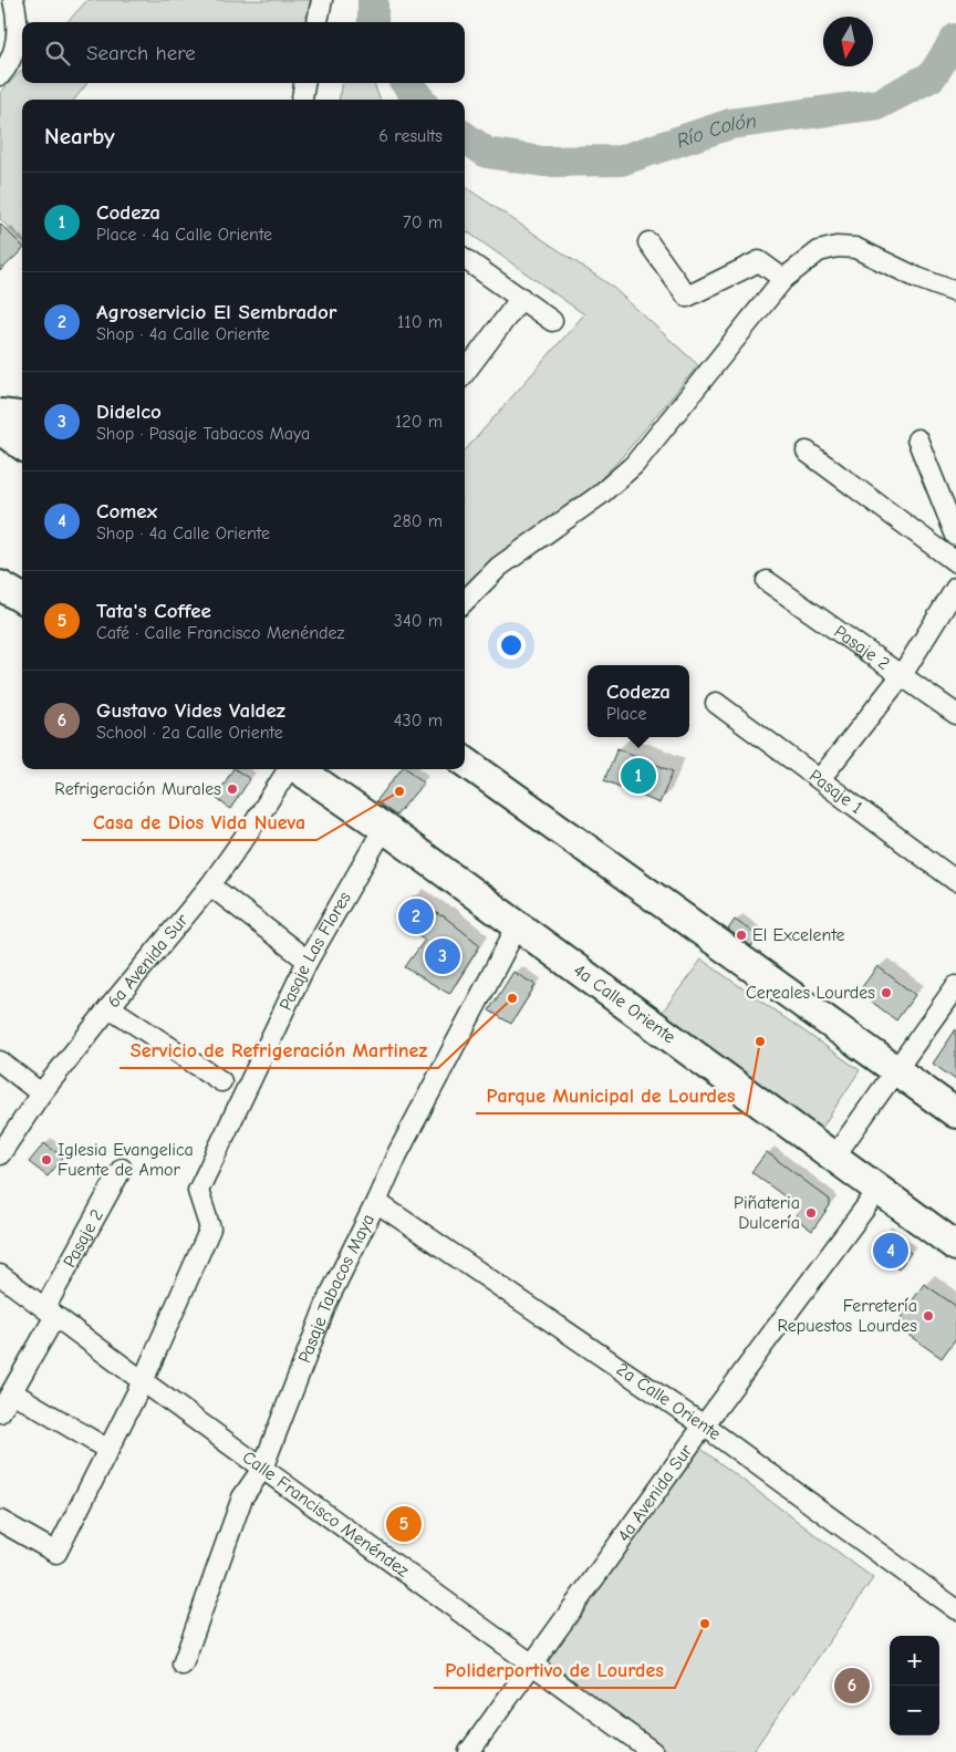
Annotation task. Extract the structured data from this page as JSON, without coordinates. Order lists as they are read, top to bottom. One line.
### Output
{"streets":{"highway":["4a Calle Oriente"],"street":["Pasaje 2","Pasaje 1","Pasaje Las Flores","6a Avenida Sur","Pasaje Tabacos Maya","2a Calle Oriente","4a Avenida Sur","Calle Francisco Menéndez"]},"crossings":[["Pasaje 2","Calle Francisco Menéndez"],["Pasaje Las Flores","4a Calle Oriente"],["Pasaje Las Flores","Calle Francisco Menéndez"],["4a Calle Oriente","Pasaje Tabacos Maya"],["4a Calle Oriente","4a Avenida Sur"],["Pasaje Tabacos Maya","2a Calle Oriente"],["Pasaje Tabacos Maya","Calle Francisco Menéndez"],["2a Calle Oriente","4a Avenida Sur"],["4a Avenida Sur","Calle Francisco Menéndez"]],"water":["Río Colón"],"places":["Refrigeración Murales","Casa de Dios Vida Nueva","El Excelente","Cereales Lourdes","Servicio de Refrigeración Martinez","Parque Municipal de Lourdes","Iglesia Evangelica Fuente de Amor","Piñateria Dulcería","Ferretería Repuestos Lourdes","Poliderportivo de Lourdes"],"north":"bottom","page":{"search":"Search here","heading":["Nearby","6 results"],"list":[{"mark":"1","name":"Codeza","note":"Place · 4a Calle Oriente","value":"70 m"},{"mark":"2","name":"Agroservicio El Sembrador","note":"Shop · 4a Calle Oriente","value":"110 m"},{"mark":"3","name":"Didelco","note":"Shop · Pasaje Tabacos Maya","value":"120 m"},{"mark":"4","name":"Comex","note":"Shop · 4a Calle Oriente","value":"280 m"},{"mark":"5","name":"Tata's Coffee","note":"Café · Calle Francisco Menéndez","value":"340 m"},{"mark":"6","name":"Gustavo Vides Valdez","note":"School · 2a Calle Oriente","value":"430 m"}],"popup":["Codeza","Place"],"pins":["1","2","3","4","5","6"],"map_buttons":["+","−"]}}
